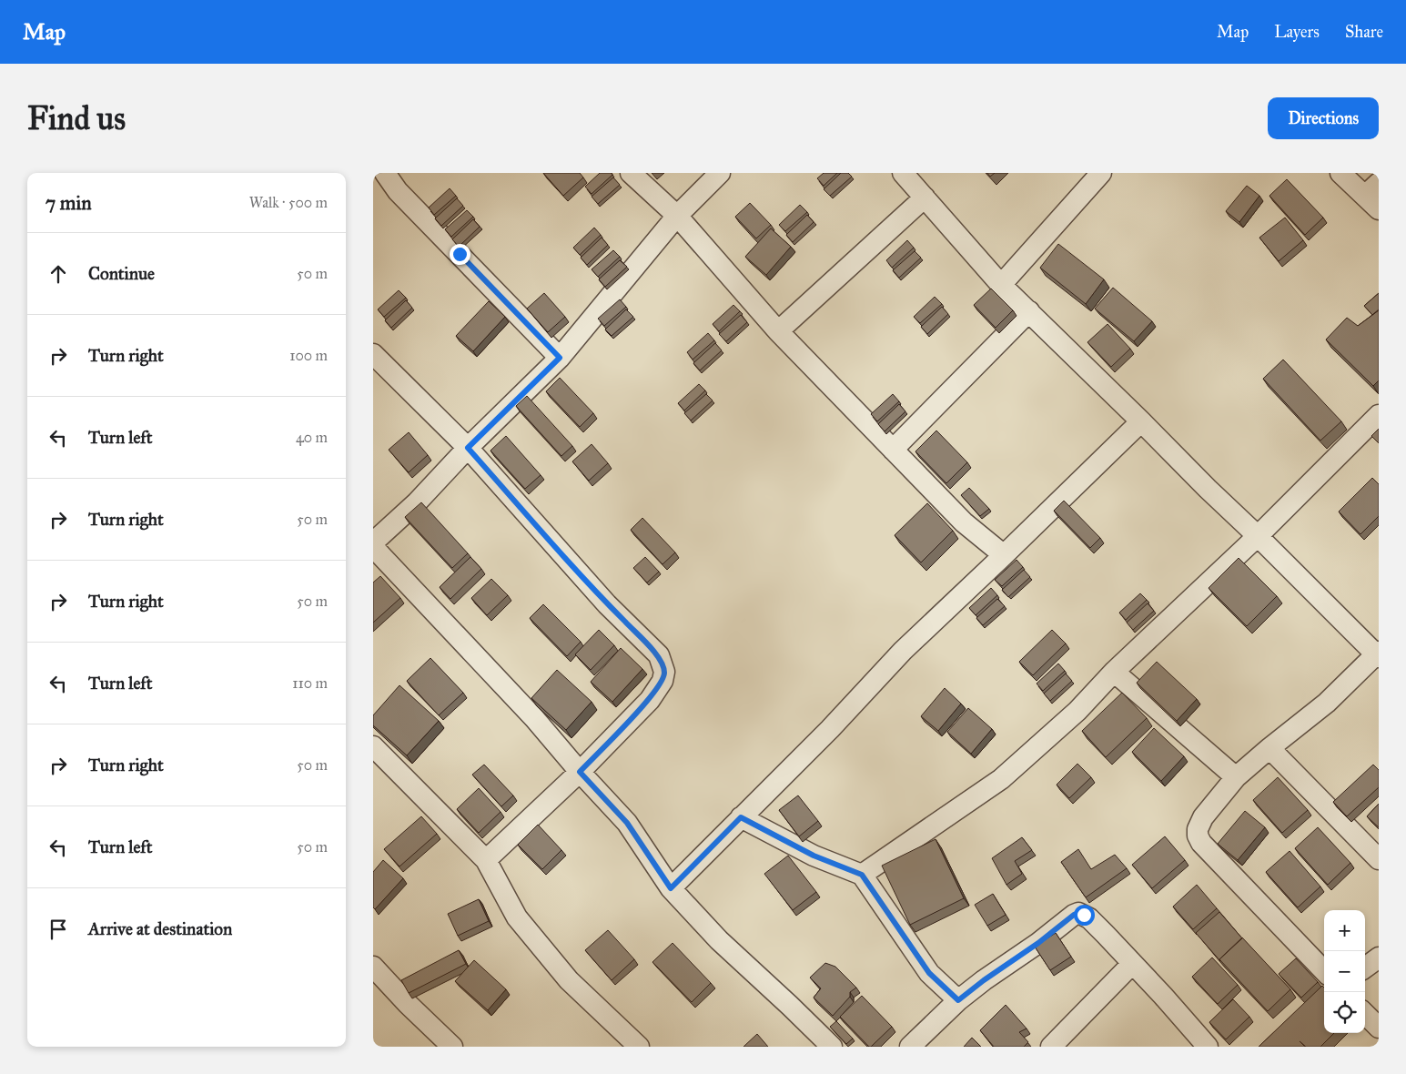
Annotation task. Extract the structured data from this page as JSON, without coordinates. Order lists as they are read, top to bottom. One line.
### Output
{"page":{"header":"Map","nav":["Map","Layers","Share"],"buttons":"Directions","title":"Find us","heading":["7 min","Walk · 500 m"],"list":[["Continue","50 m"],["Turn right","100 m"],["Turn left","40 m"],["Turn right","50 m"],["Turn right","50 m"],["Turn left","110 m"],["Turn right","50 m"],["Turn left","50 m"],"Arrive at destination"],"map_buttons":["+","−"]}}
